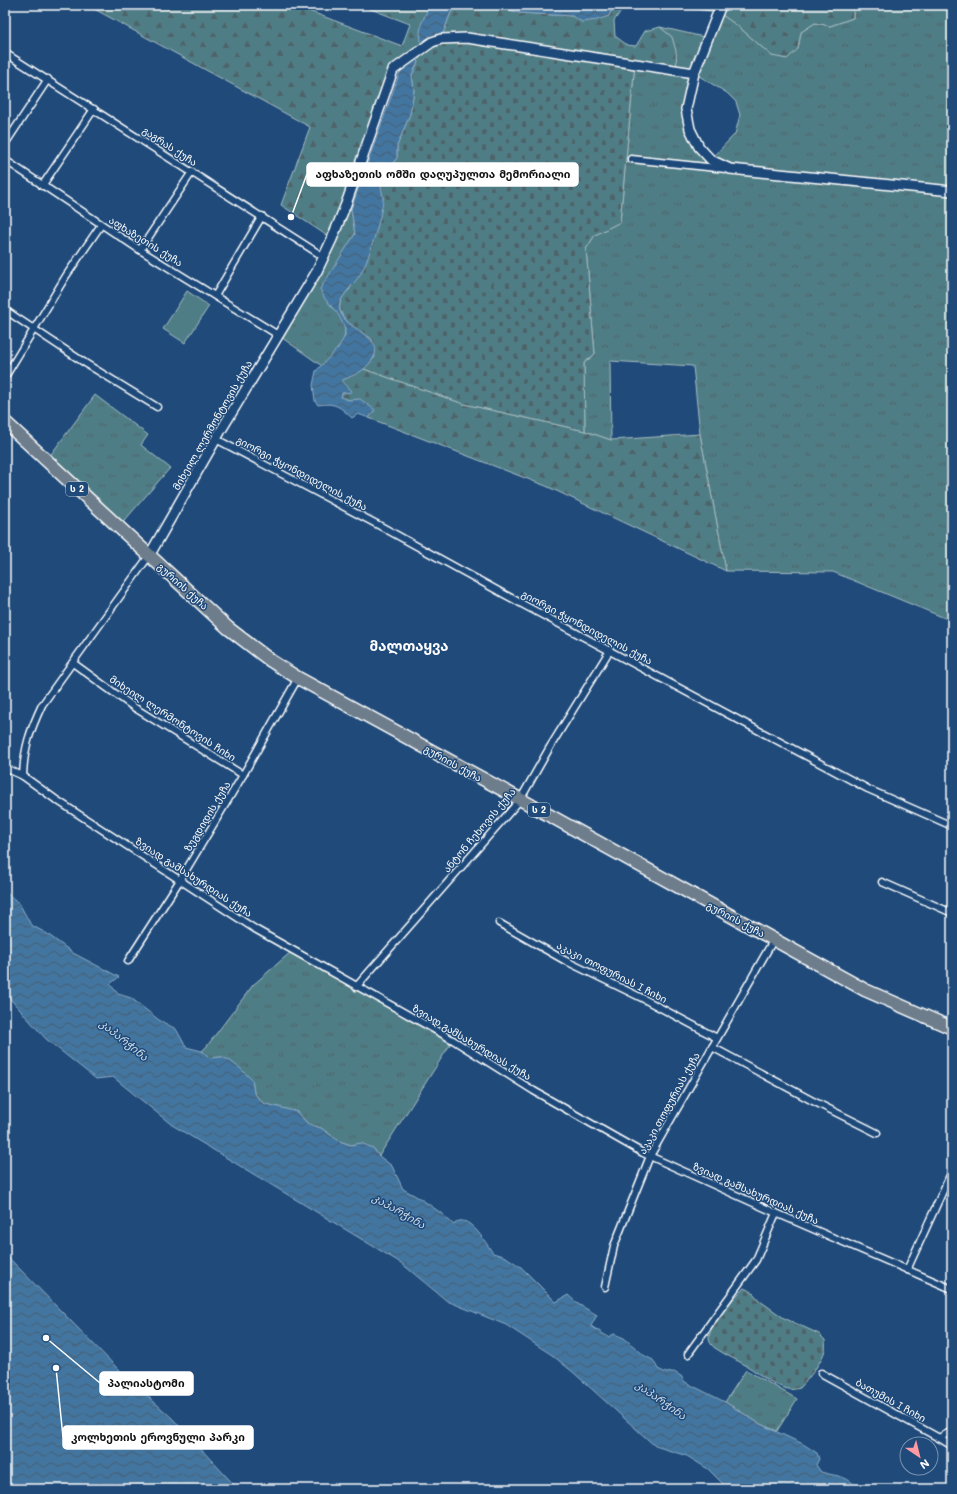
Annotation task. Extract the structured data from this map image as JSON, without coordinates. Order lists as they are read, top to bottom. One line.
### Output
{"streets":{"highway":["ს 2","გურიის ქუჩა"],"street":["გაგრას ქუჩა","აფხაზეთის ქუჩა","მიხეილ ლერმონტოვის ქუჩა","გიორგი ჭყონდიდელის ქუჩა","მიხეილ ლერმონტოვის ჩიხი","ზუგდიდის ქუჩა","ანტონ ჩეხოვის ქუჩა","ზვიად გამსახურდიას ქუჩა","აკაკი თოფურიას I ჩიხი","აკაკი თოფურიას ქუჩა","ბათუმის I ჩიხი"]},"crossings":[["გაგრას ქუჩა","მიხეილ ლერმონტოვის ქუჩა"],["აფხაზეთის ქუჩა","მიხეილ ლერმონტოვის ქუჩა"],["მიხეილ ლერმონტოვის ქუჩა","გიორგი ჭყონდიდელის ქუჩა"],["მიხეილ ლერმონტოვის ქუჩა","გურიის ქუჩა"],["მიხეილ ლერმონტოვის ქუჩა","მიხეილ ლერმონტოვის ჩიხი"],["მიხეილ ლერმონტოვის ქუჩა","ზვიად გამსახურდიას ქუჩა"],["გიორგი ჭყონდიდელის ქუჩა","ანტონ ჩეხოვის ქუჩა"],["გურიის ქუჩა","ზუგდიდის ქუჩა"],["გურიის ქუჩა","ანტონ ჩეხოვის ქუჩა"],["გურიის ქუჩა","აკაკი თოფურიას ქუჩა"],["მიხეილ ლერმონტოვის ჩიხი","ზუგდიდის ქუჩა"],["ზუგდიდის ქუჩა","ზვიად გამსახურდიას ქუჩა"],["ანტონ ჩეხოვის ქუჩა","ზვიად გამსახურდიას ქუჩა"],["ზვიად გამსახურდიას ქუჩა","აკაკი თოფურიას ქუჩა"],["აკაკი თოფურიას I ჩიხი","აკაკი თოფურიას ქუჩა"]],"districts":["მალთაყვა"],"water":["კაპარჭინა"],"places":["აფხაზეთის ომში დაღუპულთა მემორიალი","პალიასტომი","კოლხეთის ეროვნული პარკი"],"north":"bottom right"}
